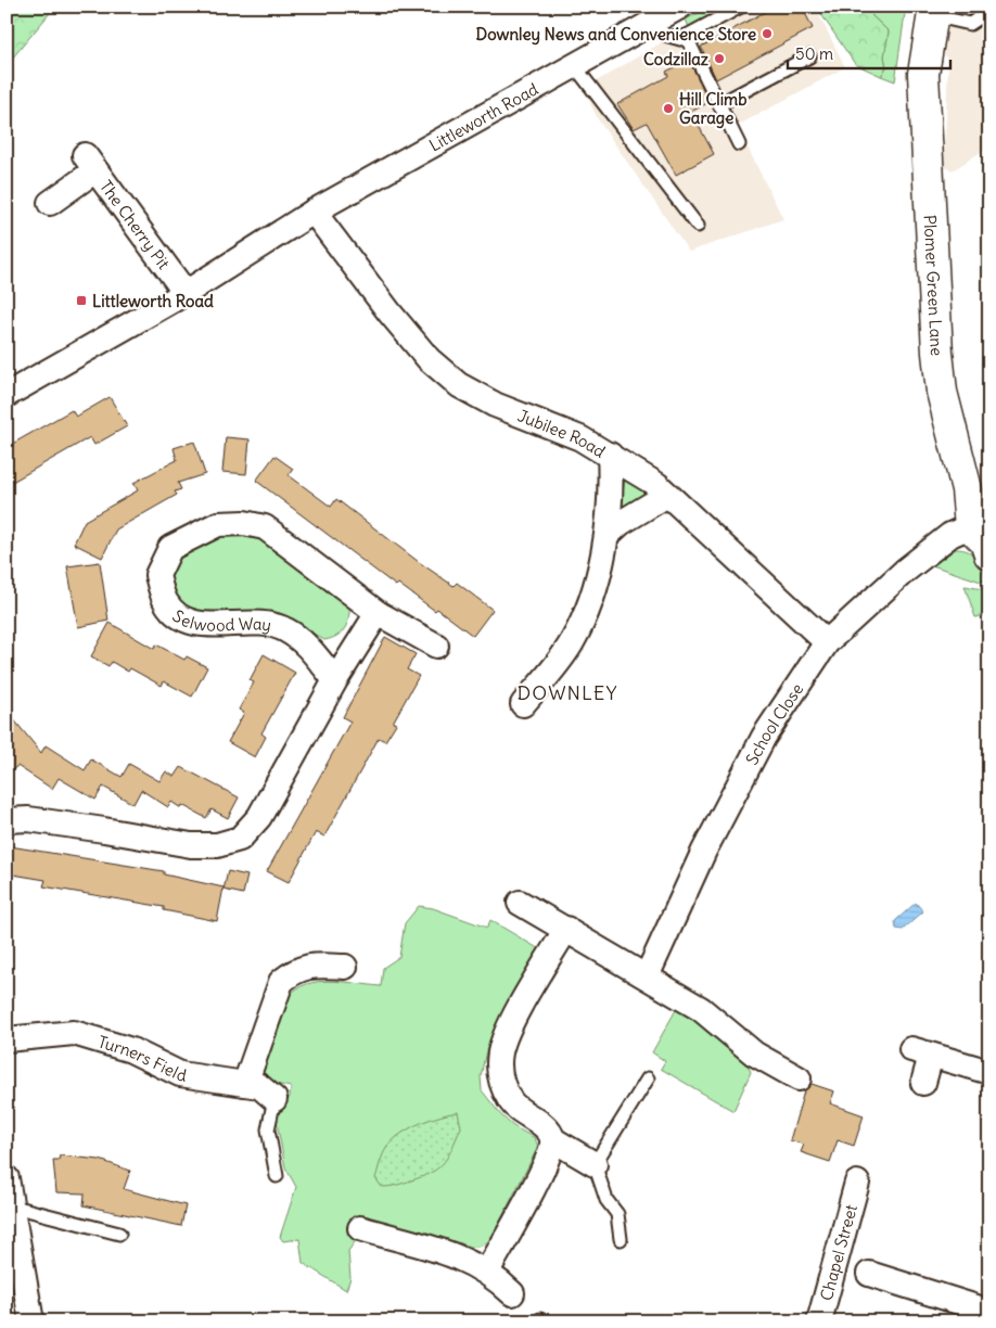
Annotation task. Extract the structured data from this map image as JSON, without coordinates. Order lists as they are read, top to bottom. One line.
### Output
{"streets":{"street":["Littleworth Road","The Cherry Pit","Plomer Green Lane","Jubilee Road","Selwood Way","School Close","Turners Field","Chapel Street"]},"crossings":[["Littleworth Road","The Cherry Pit"],["Littleworth Road","Jubilee Road"],["Plomer Green Lane","School Close"],["Jubilee Road","School Close"]],"districts":["DOWNLEY"],"places":{"other":["Downley News and Convenience Store","Codzillaz","Hill Climb Garage"],"transit":["Littleworth Road"]},"scale_bar":"50 m"}
